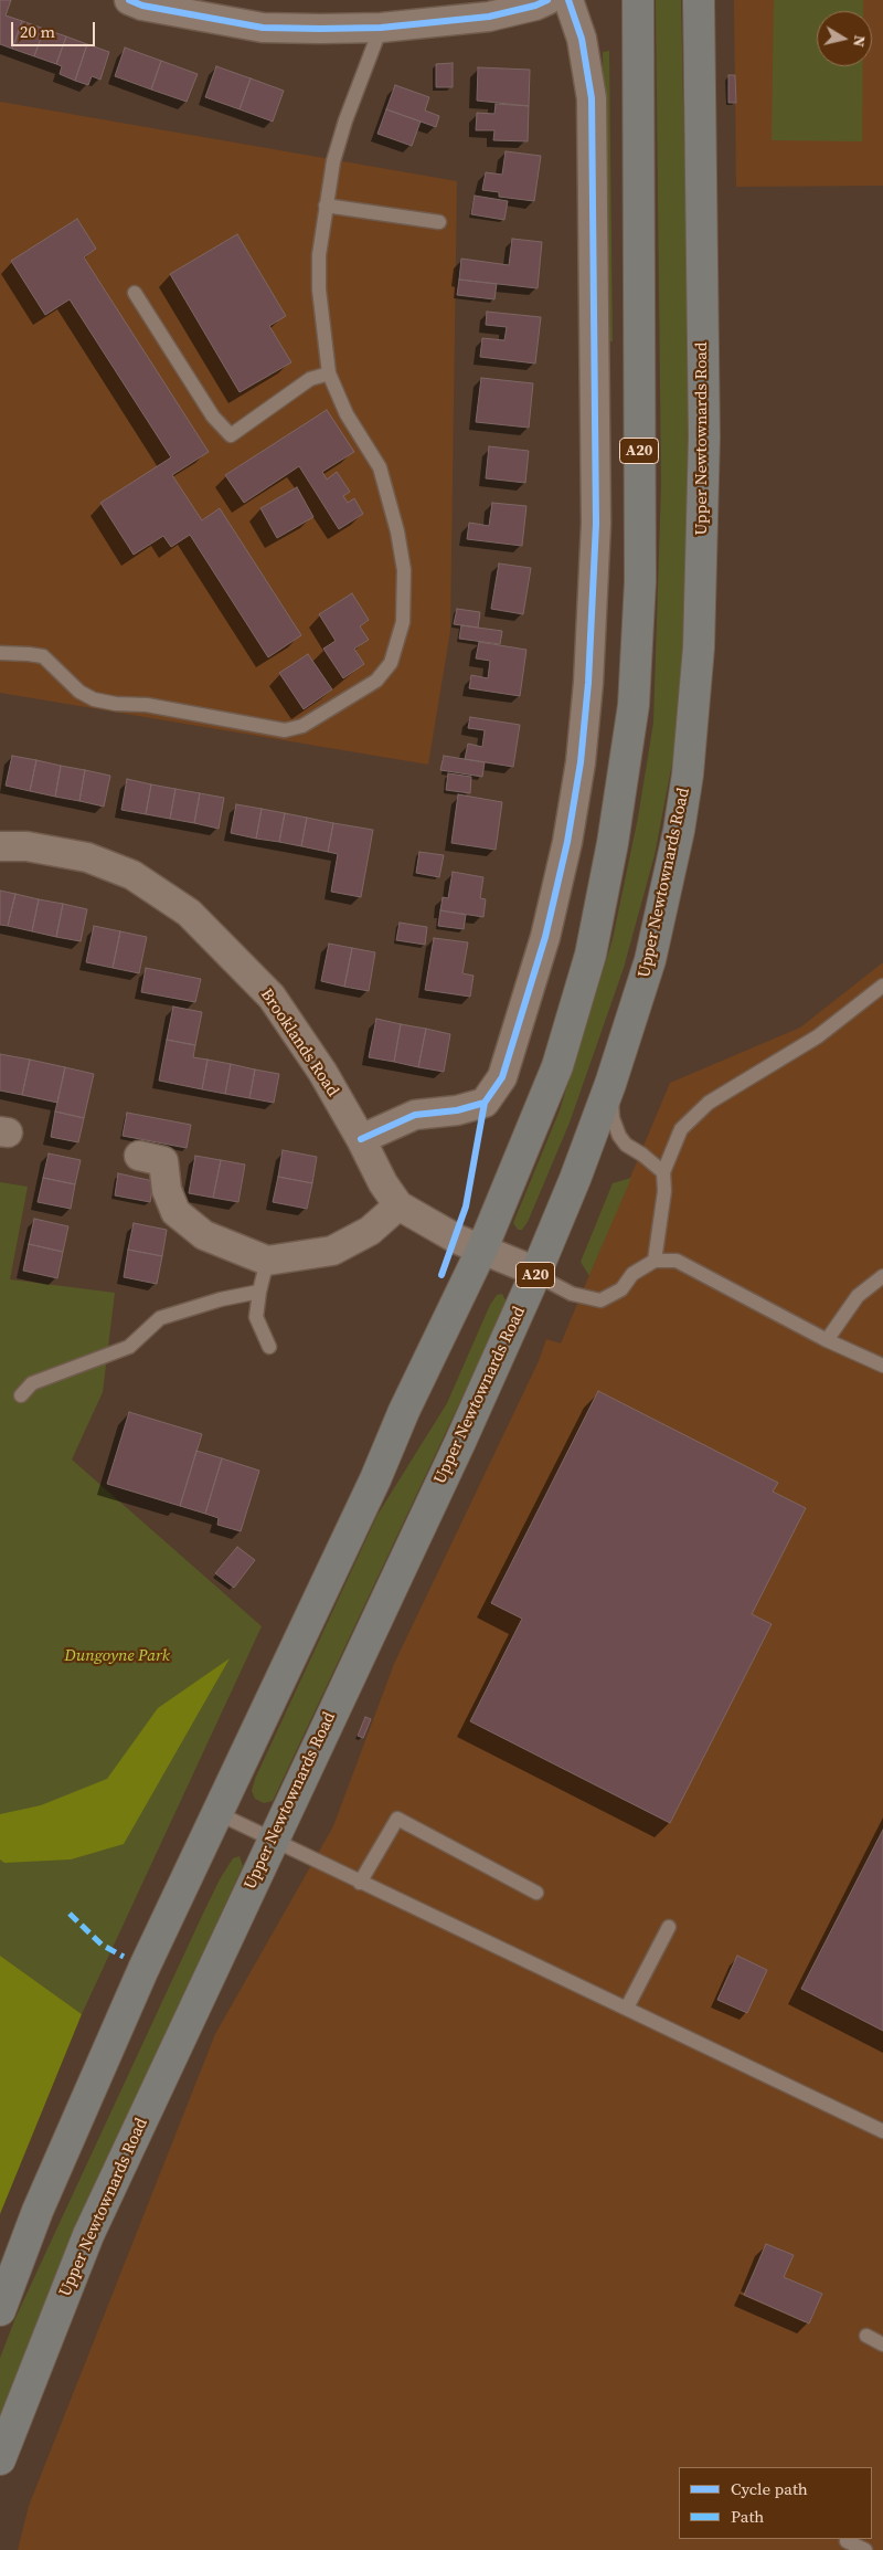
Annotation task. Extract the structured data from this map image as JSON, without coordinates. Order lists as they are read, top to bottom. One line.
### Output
{"streets":{"highway":["Upper Newtownards Road","A20"],"street":["Brooklands Road"]},"crossings":[["Upper Newtownards Road","Brooklands Road"],["A20","Brooklands Road"]],"parks":["Dungoyne Park"],"legend":["Cycle path","Path"],"scale_bar":"20 m","north":"right"}
